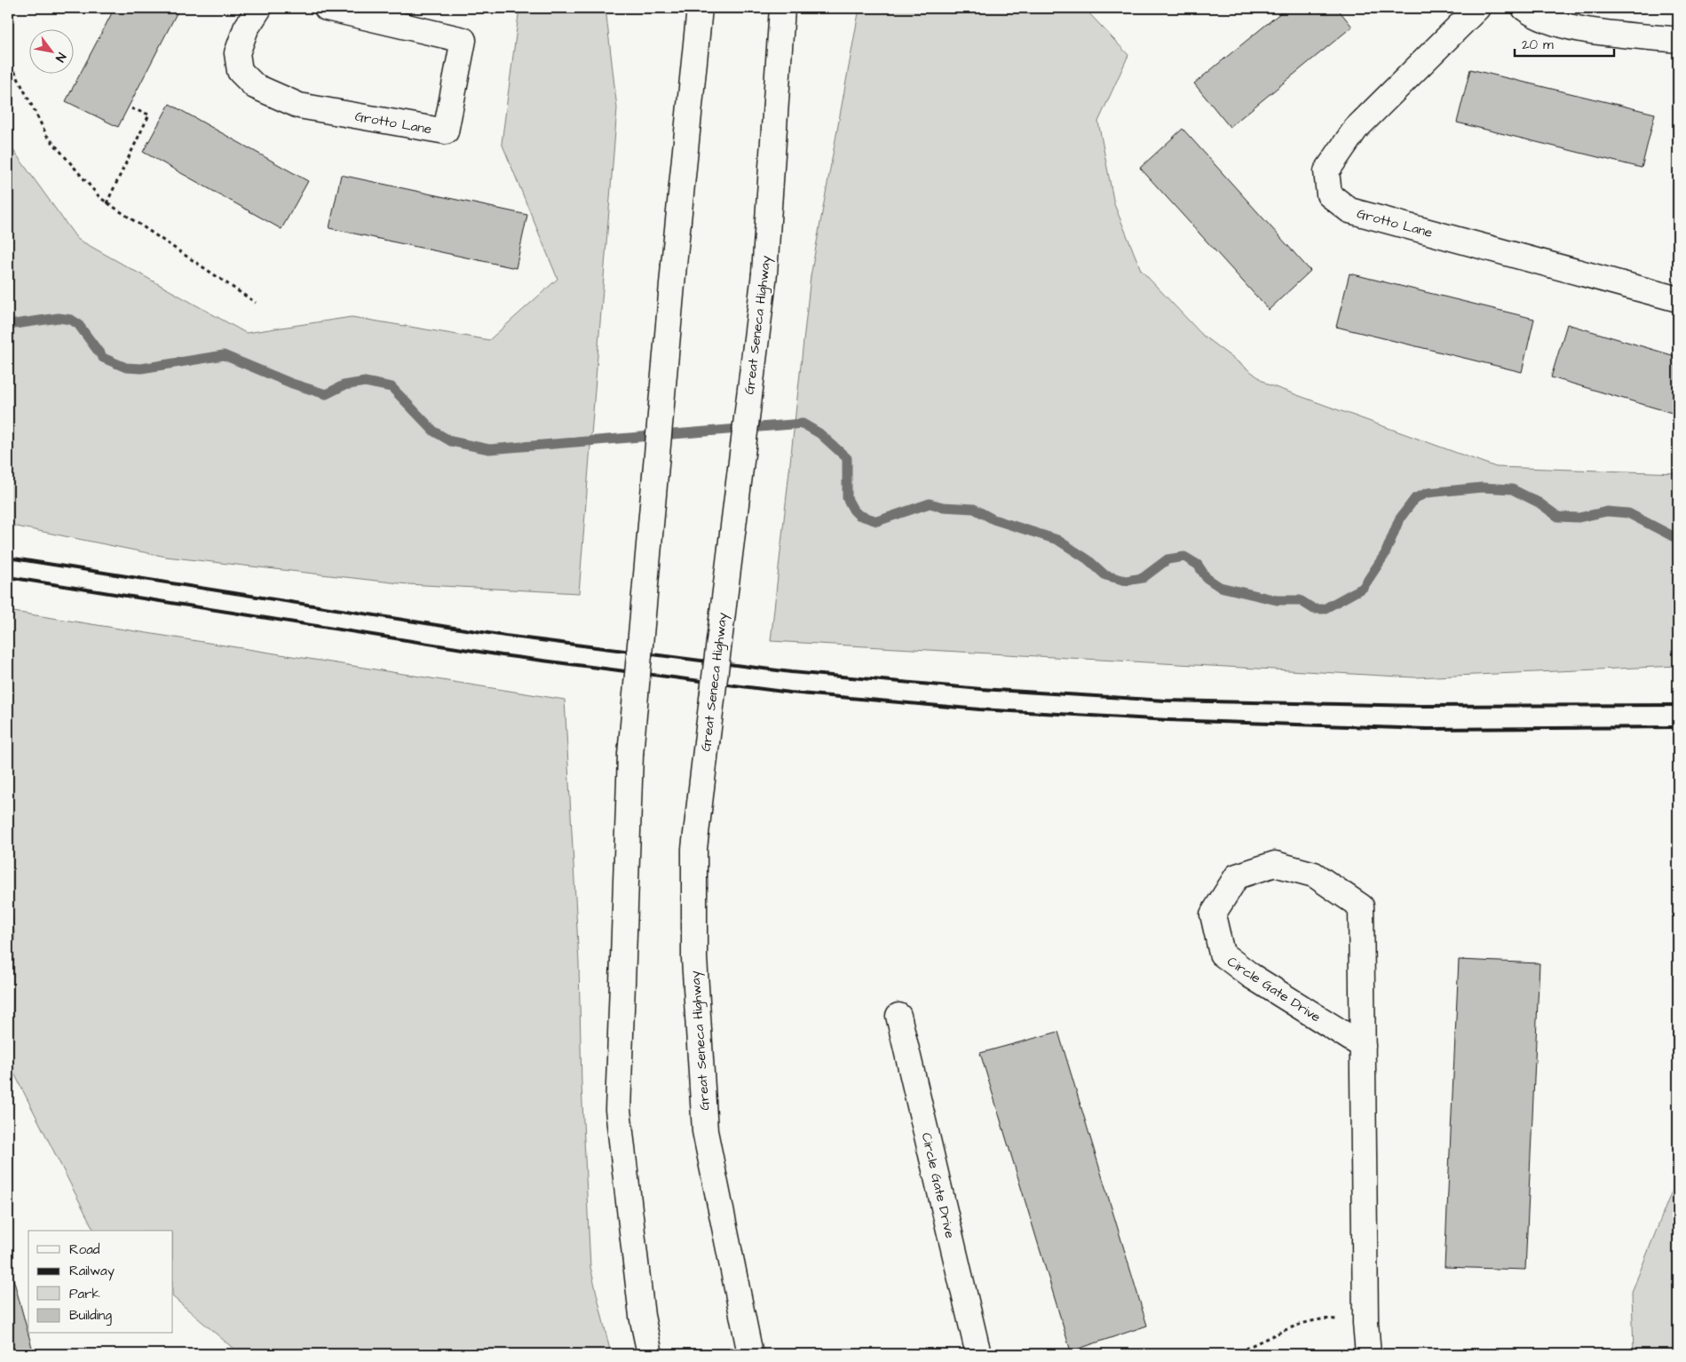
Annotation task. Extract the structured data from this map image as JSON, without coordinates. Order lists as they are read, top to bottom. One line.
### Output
{"streets":{"main road":["Grotto Lane","Great Seneca Highway","Circle Gate Drive"]},"legend":["Road","Railway","Park","Building"],"scale_bar":"20 m","north":"bottom right"}
